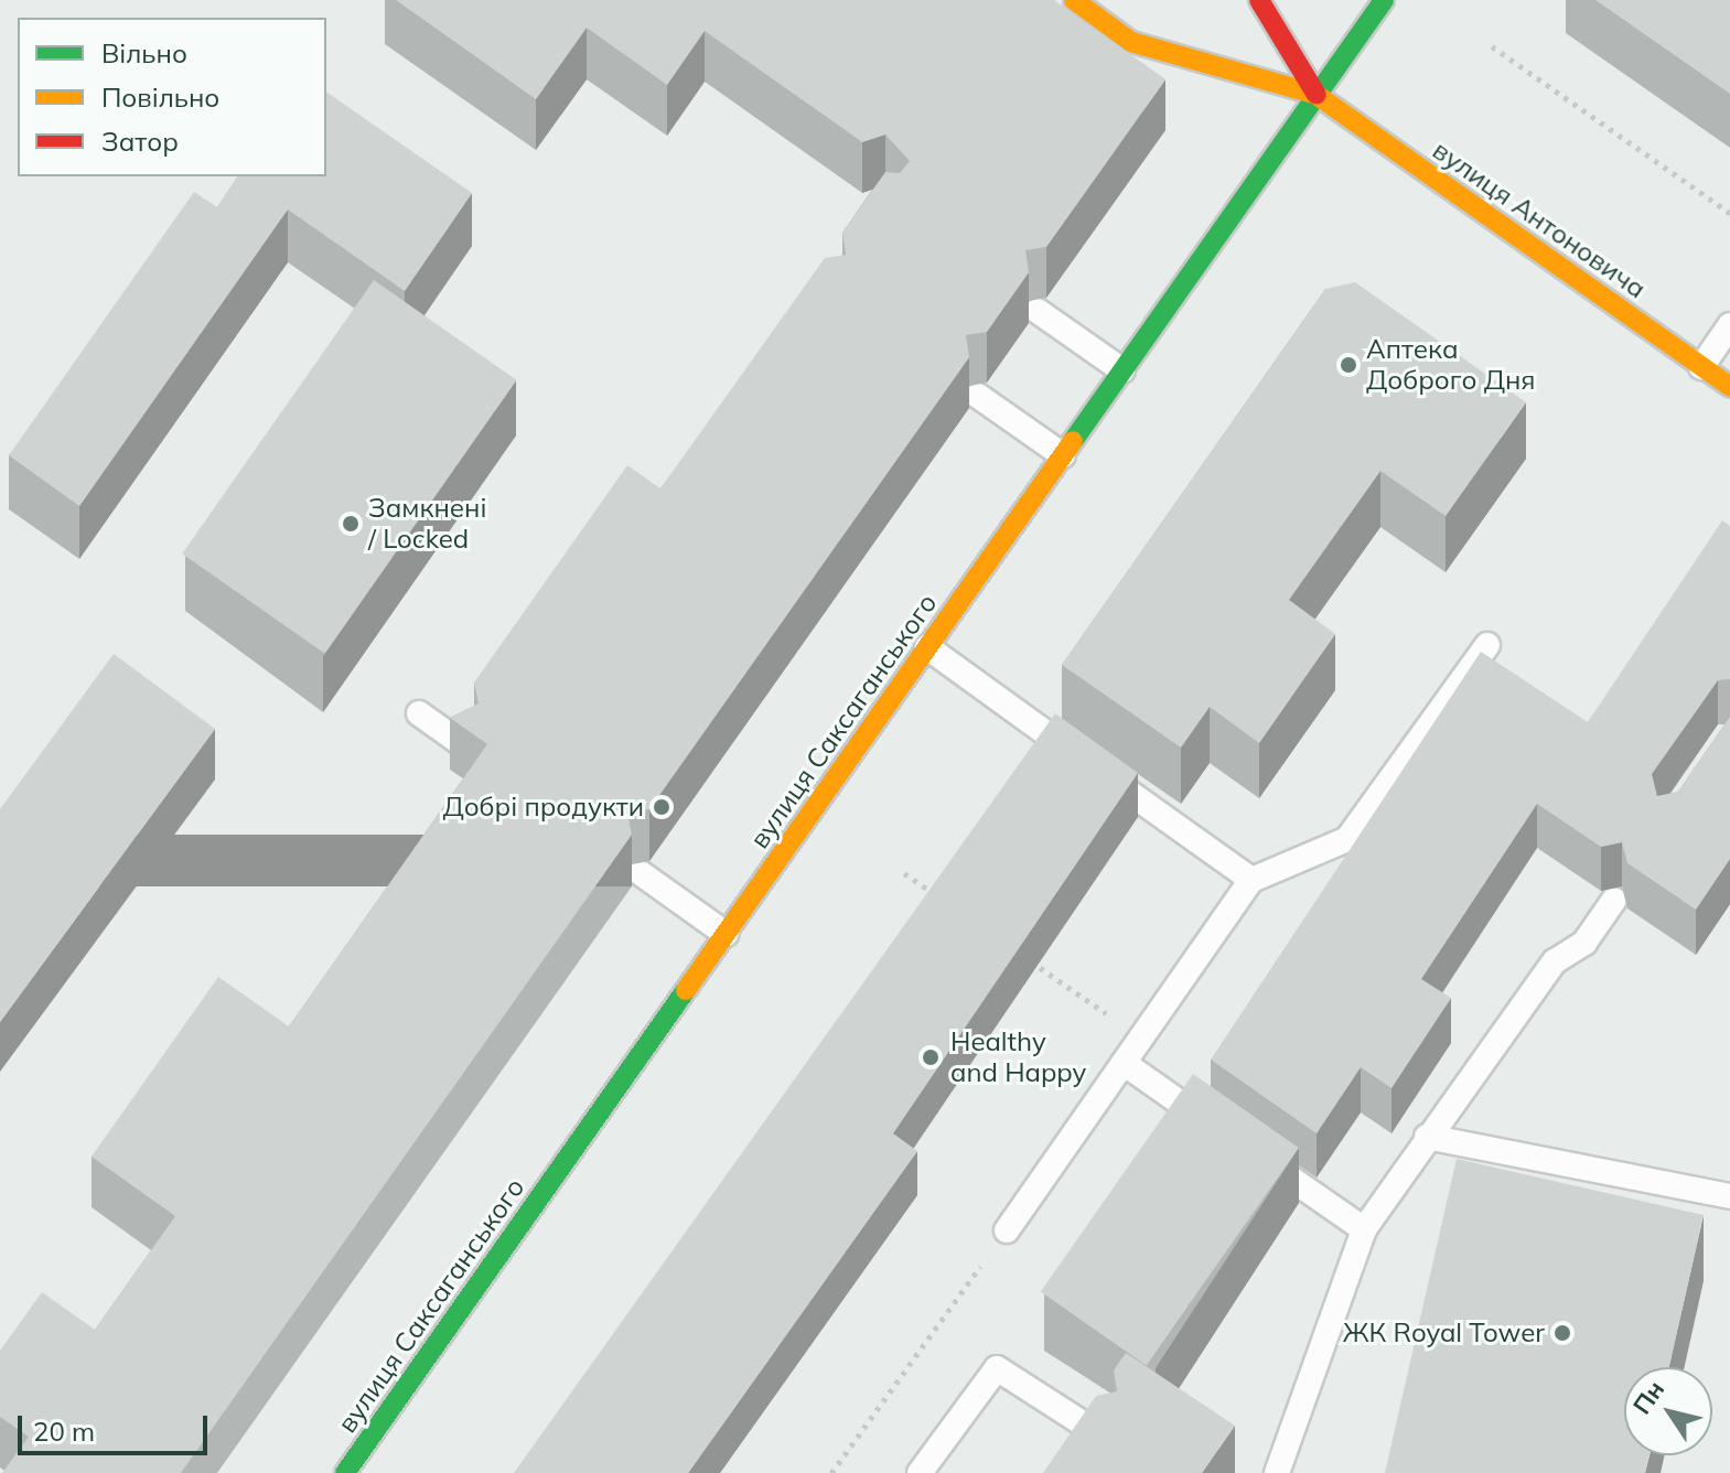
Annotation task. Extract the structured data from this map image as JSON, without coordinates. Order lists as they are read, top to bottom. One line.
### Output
{"streets":{"main road":["вулиця Антоновича","вулиця Саксаганського"]},"crossings":[["вулиця Антоновича","вулиця Саксаганського"]],"places":["Аптека Доброго Дня","Замкнені / Locked","Добрі продукти","Healthy and Happy","ЖК Royal Tower"],"legend":["Вільно","Повільно","Затор"],"scale_bar":"20 m","north":"top left"}
